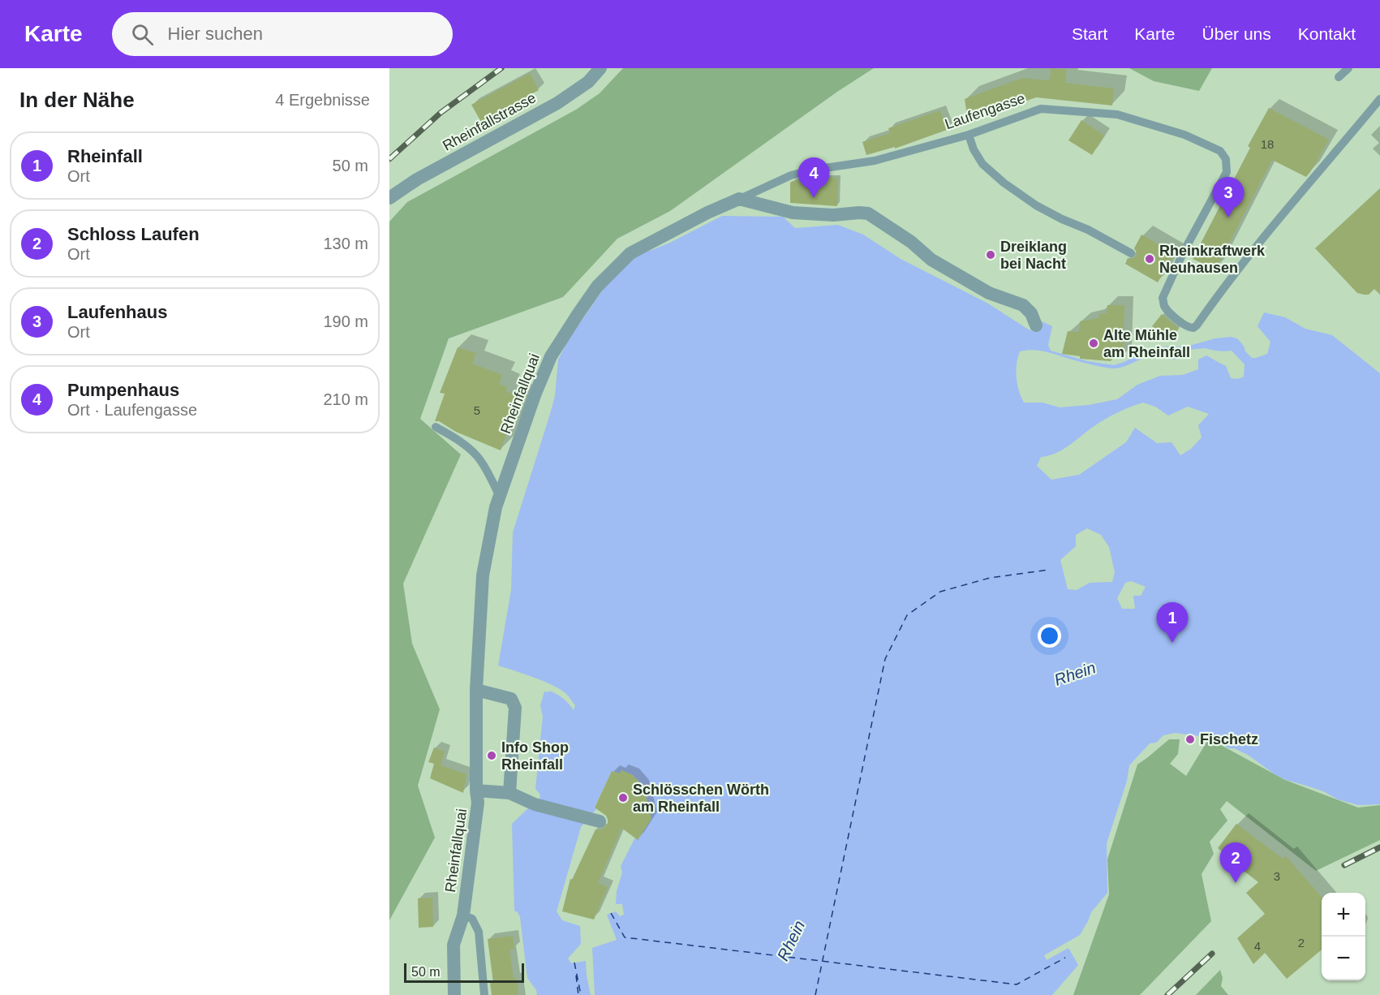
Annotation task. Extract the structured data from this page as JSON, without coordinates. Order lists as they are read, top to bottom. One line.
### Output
{"streets":{"street":["Rheinfallstrasse","Rheinfallquai"],"lane":["Laufengasse"]},"crossings":[["Laufengasse","Rheinfallquai"]],"water":["Rhein"],"places":["Dreiklang bei Nacht","Rheinkraftwerk Neuhausen","Alte Mühle am Rheinfall","Fischetz","Info Shop Rheinfall","Schlösschen Wörth am Rheinfall"],"house_numbers":["18","5","3","2","4"],"scale_bar":"50 m","page":{"header":"Karte","search":"Hier suchen","nav":["Start","Karte","Über uns","Kontakt"],"heading":["In der Nähe","4 Ergebnisse"],"list":[{"mark":"1","name":"Rheinfall","note":"Ort","value":"50 m"},{"mark":"2","name":"Schloss Laufen","note":"Ort","value":"130 m"},{"mark":"3","name":"Laufenhaus","note":"Ort","value":"190 m"},{"mark":"4","name":"Pumpenhaus","note":"Ort · Laufengasse","value":"210 m"}],"pins":["4","3","1","2"],"map_buttons":["+","−"],"scale":"50 m"}}
